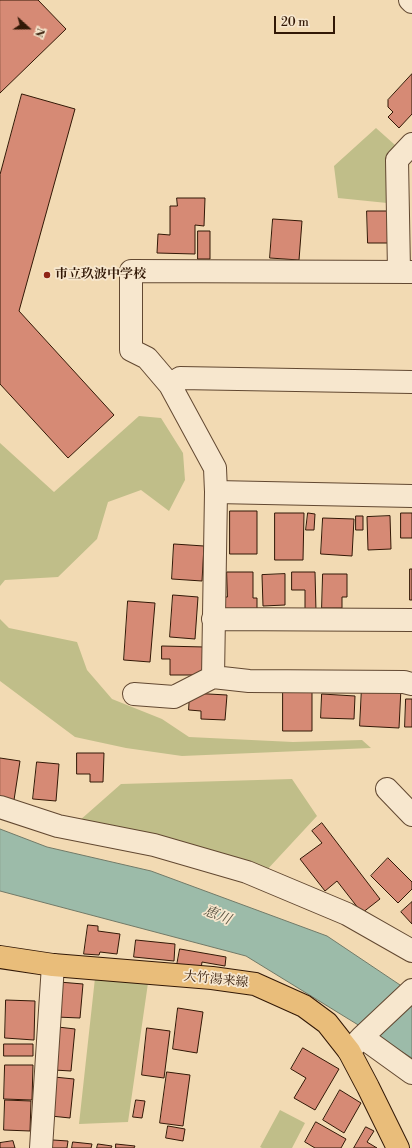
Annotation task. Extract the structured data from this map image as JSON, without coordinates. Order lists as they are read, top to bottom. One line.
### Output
{"streets":{"main road":["大竹湯来線"]},"water":["恵川"],"places":["市立玖波中学校"],"scale_bar":"20 m","north":"right"}
